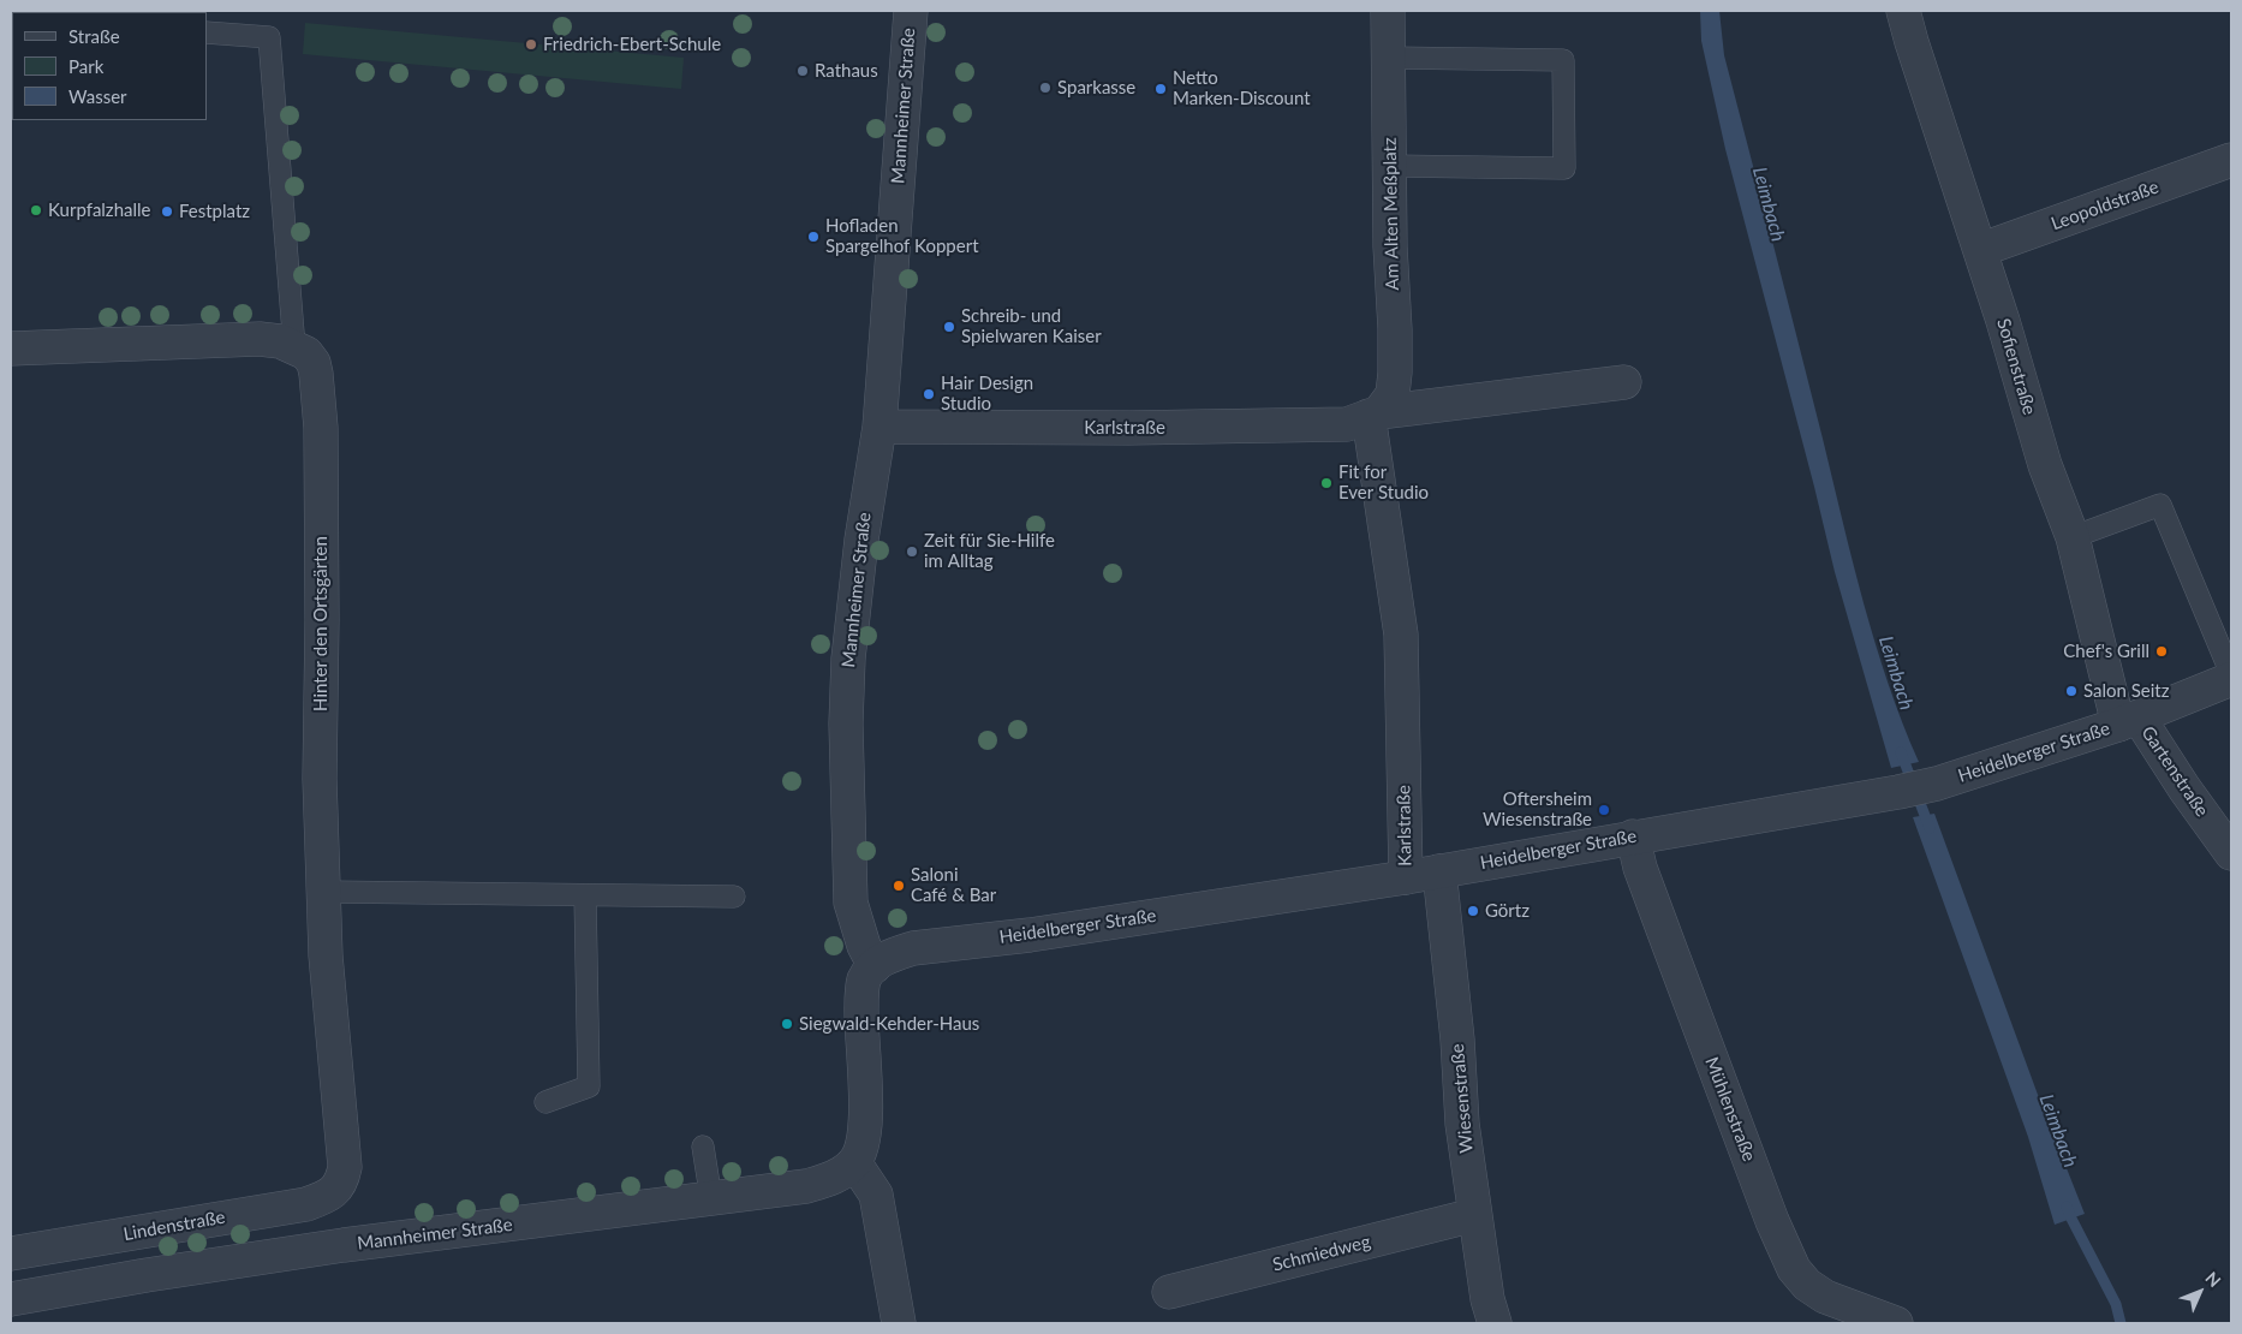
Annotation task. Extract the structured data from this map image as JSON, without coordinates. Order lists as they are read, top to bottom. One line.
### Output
{"streets":{"street":["Mannheimer Straße","Leopoldstraße","Am Alten Meßplatz","Sofienstraße","Karlstraße","Hinter den Ortsgärten","Heidelberger Straße","Gartenstraße","Wiesenstraße","Mühlenstraße","Lindenstraße","Schmiedweg"]},"crossings":[["Mannheimer Straße","Karlstraße"],["Mannheimer Straße","Heidelberger Straße"],["Leopoldstraße","Sofienstraße"],["Am Alten Meßplatz","Karlstraße"],["Sofienstraße","Heidelberger Straße"],["Sofienstraße","Gartenstraße"],["Karlstraße","Heidelberger Straße"],["Hinter den Ortsgärten","Lindenstraße"],["Heidelberger Straße","Gartenstraße"],["Heidelberger Straße","Wiesenstraße"],["Heidelberger Straße","Mühlenstraße"],["Wiesenstraße","Schmiedweg"]],"water":["Leimbach"],"places":["Friedrich-Ebert-Schule","Rathaus","Sparkasse","Netto Marken-Discount","Kurpfalzhalle","Festplatz","Hofladen Spargelhof Koppert","Schreib- und Spielwaren Kaiser","Hair Design Studio","Fit for Ever Studio","Zeit für Sie-Hilfe im Alltag","Chef's Grill","Salon Seitz","Oftersheim Wiesenstraße","Saloni Café & Bar","Görtz","Siegwald-Kehder-Haus"],"legend":["Straße","Park","Wasser"],"north":"top right"}
